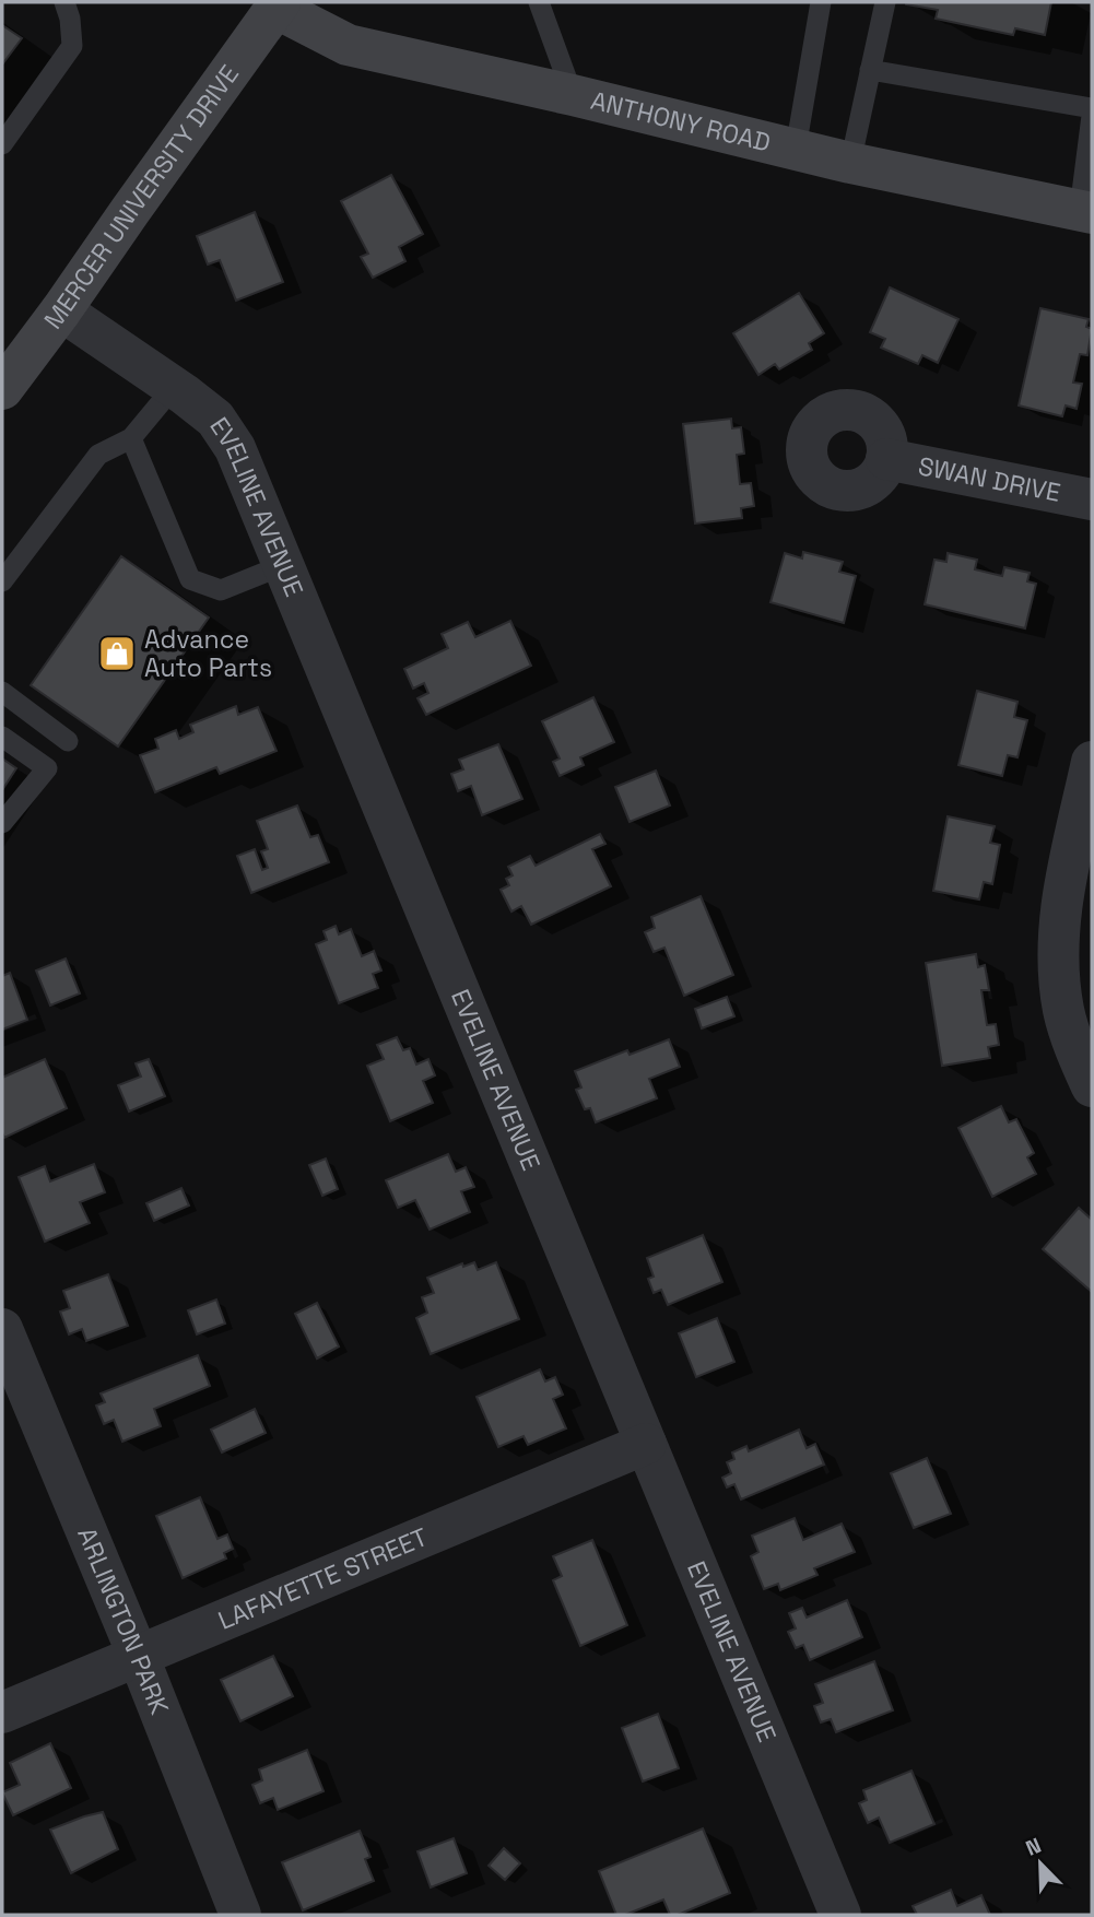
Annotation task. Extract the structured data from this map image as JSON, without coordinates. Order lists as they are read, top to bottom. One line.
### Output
{"streets":{"street":["ANTHONY ROAD","MERCER UNIVERSITY DRIVE","SWAN DRIVE","EVELINE AVENUE","LAFAYETTE STREET","ARLINGTON PARK"]},"crossings":[["ANTHONY ROAD","MERCER UNIVERSITY DRIVE"],["MERCER UNIVERSITY DRIVE","EVELINE AVENUE"],["EVELINE AVENUE","LAFAYETTE STREET"],["LAFAYETTE STREET","ARLINGTON PARK"]],"places":{"shop":["Advance Auto Parts"]},"north":"top left"}
